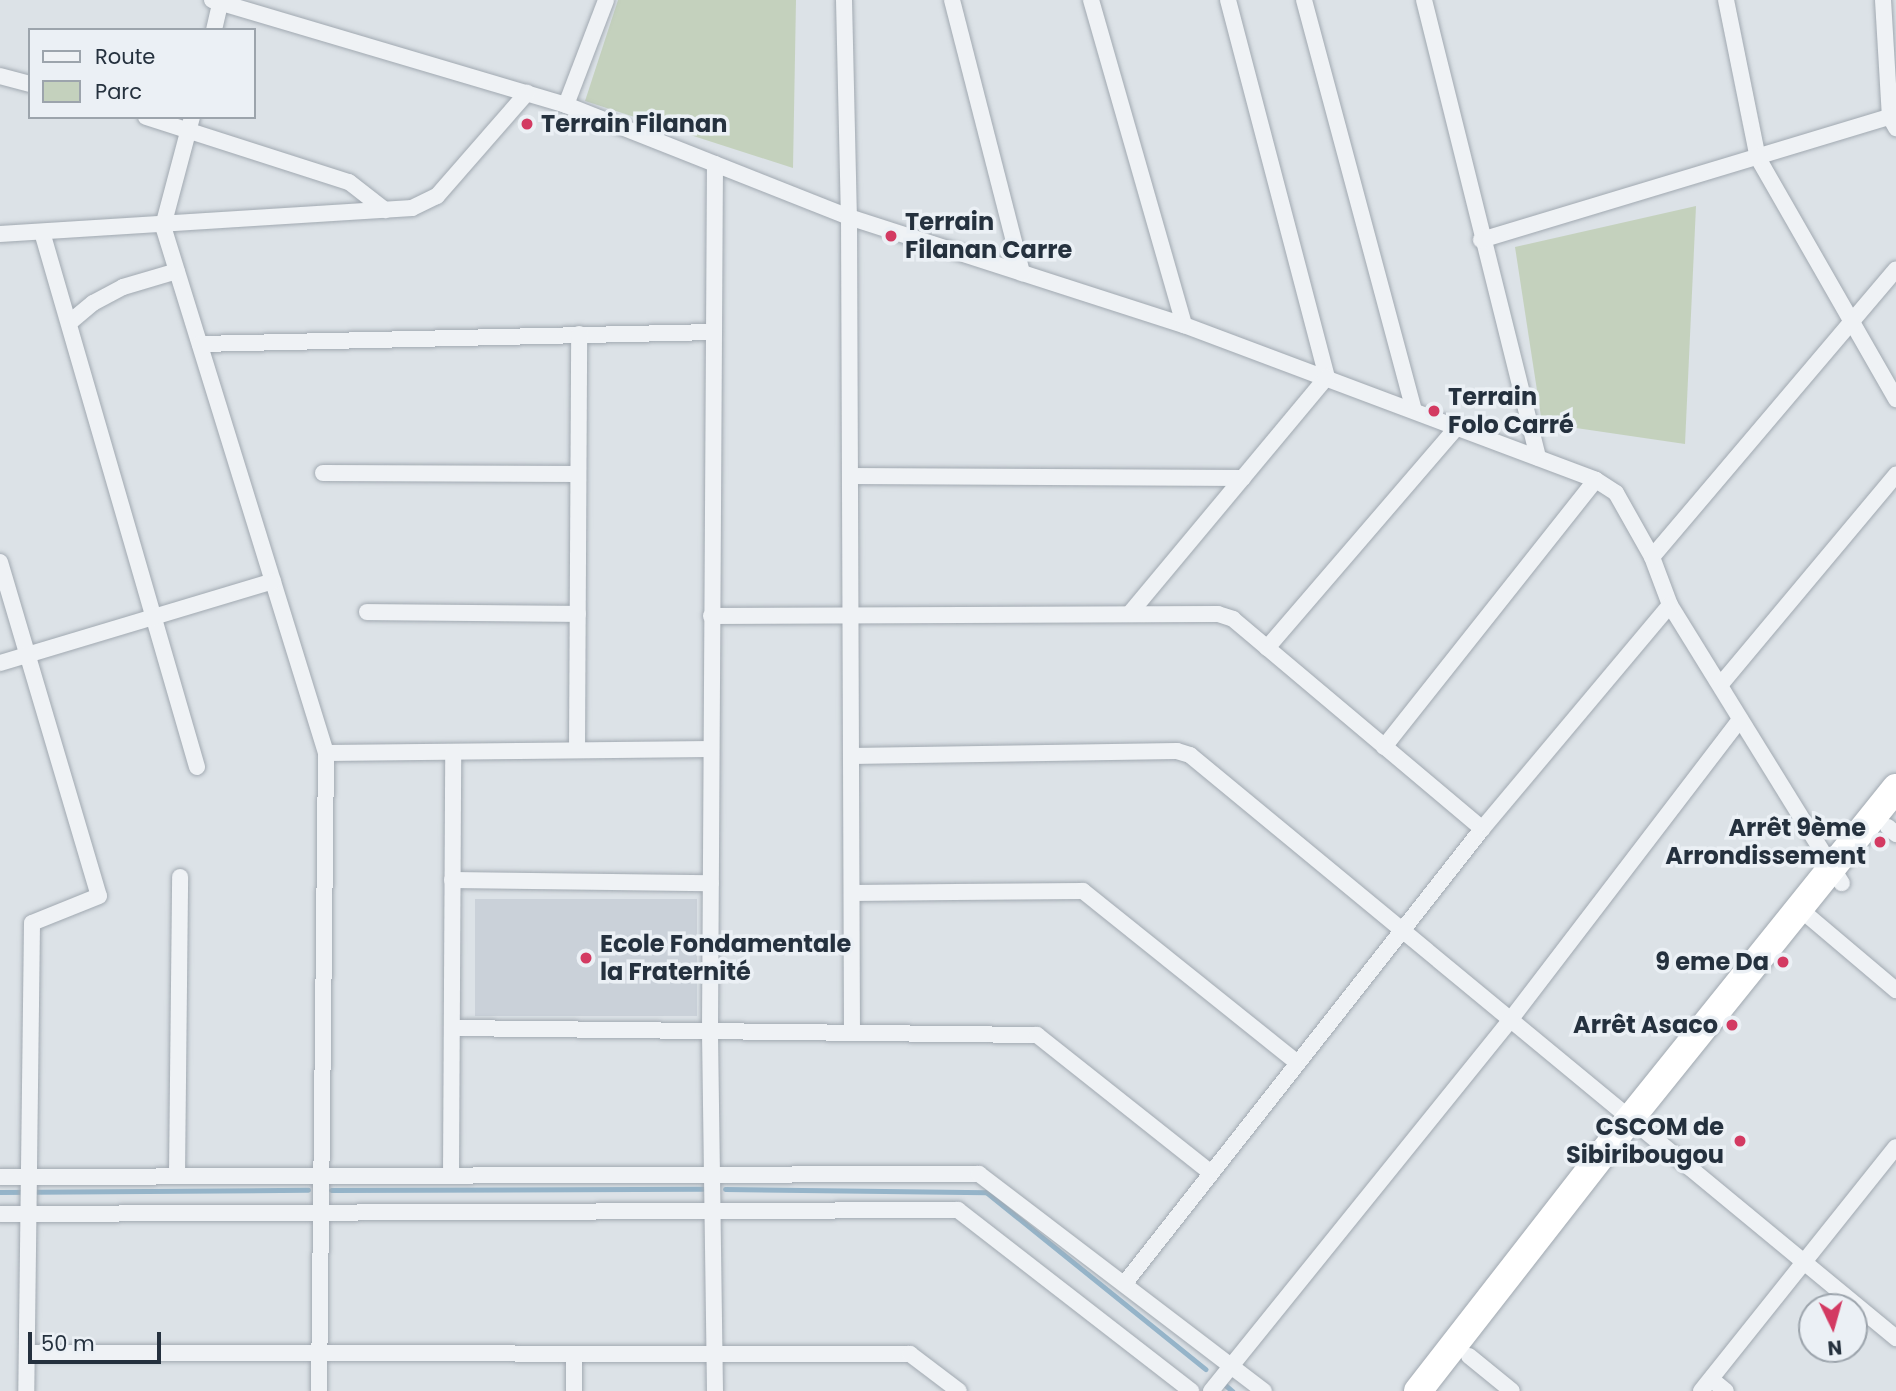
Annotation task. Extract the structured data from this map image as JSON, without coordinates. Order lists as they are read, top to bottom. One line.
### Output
{"places":["Terrain Filanan","Terrain Filanan Carre","Terrain Folo Carré","Arrêt 9ème Arrondissement","Ecole Fondamentale la Fraternité","9 eme Da","Arrêt Asaco","CSCOM de Sibiribougou"],"legend":["Route","Parc"],"scale_bar":"50 m","north":"bottom"}
